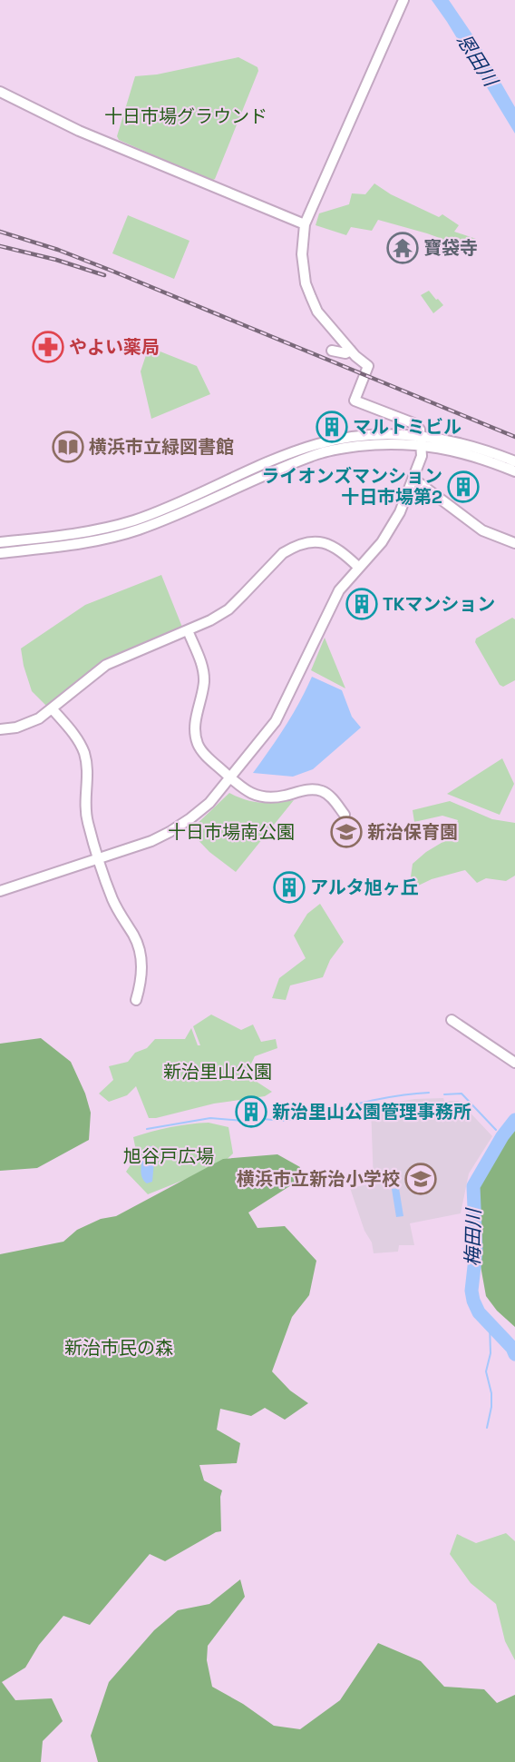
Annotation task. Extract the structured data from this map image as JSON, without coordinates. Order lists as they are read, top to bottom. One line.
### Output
{"water":["恩田川","梅田川"],"parks":["十日市場グラウンド","十日市場南公園","新治里山公園","旭谷戸広場","新治市民の森"],"places":{"temple":["寶袋寺"],"pharmacy":["やよい薬局"],"building":["マルトミビル","ライオンズマンション 十日市場第2","TKマンション","アルタ旭ヶ丘","新治里山公園管理事務所"],"library":["横浜市立緑図書館"],"school or university":["新治保育園","横浜市立新治小学校"]}}
